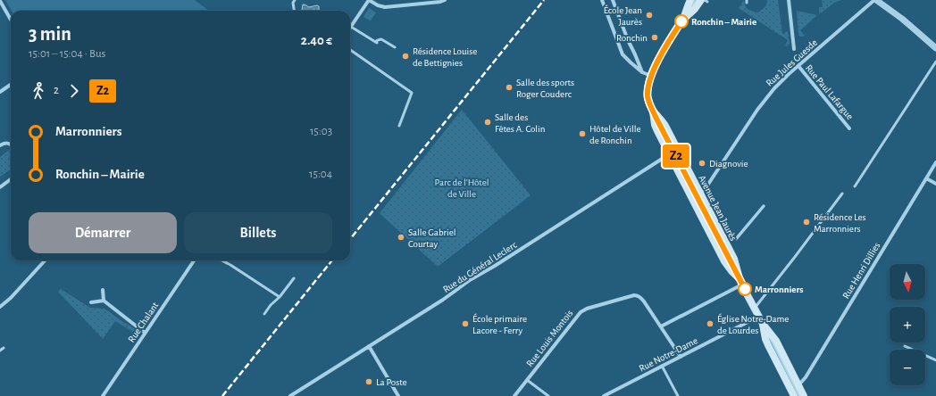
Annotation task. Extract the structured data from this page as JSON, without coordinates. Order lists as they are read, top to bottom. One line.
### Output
{"streets":{"main road":["Avenue Jean Jaurès"],"street":["Rue Jules Guesde","Rue Paul Lafargue","Rue du Général Leclerc","Rue Henri Dillies","Rue Chalant","Rue Louis Montois","Rue Notre-Dame"]},"crossings":[["Rue Jules Guesde","Rue Paul Lafargue"],["Rue Jules Guesde","Avenue Jean Jaurès"],["Avenue Jean Jaurès","Rue du Général Leclerc"],["Avenue Jean Jaurès","Rue Henri Dillies"],["Avenue Jean Jaurès","Rue Notre-Dame"],["Rue Louis Montois","Rue Notre-Dame"]],"parks":["Parc de l’Hôtel de Ville"],"places":["École Jean Jaurès","Ronchin – Mairie","Ronchin","Résidence Louise de Bettignies","Salle des sports Roger Couderc","Salle des Fêtes A. Colin","Hôtel de Ville de Ronchin","Diagnovie","Résidence Les Marronniers","Salle Gabriel Courtay","Marronniers","École primaire Lacore - Ferry","Église Notre-Dame de Lourdes","La Poste"],"lines":["bus line Z2"],"north":"bottom","page":{"on_map":"Z2","heading":["3 min","15:01 – 15:04 · Bus","2.40 €"],"legs":["2","Z2"],"list":[{"name":"Marronniers","value":"15:03"},{"name":"Ronchin – Mairie","value":"15:04"}],"buttons":["Démarrer","Billets"],"map_buttons":["+","−"]}}
